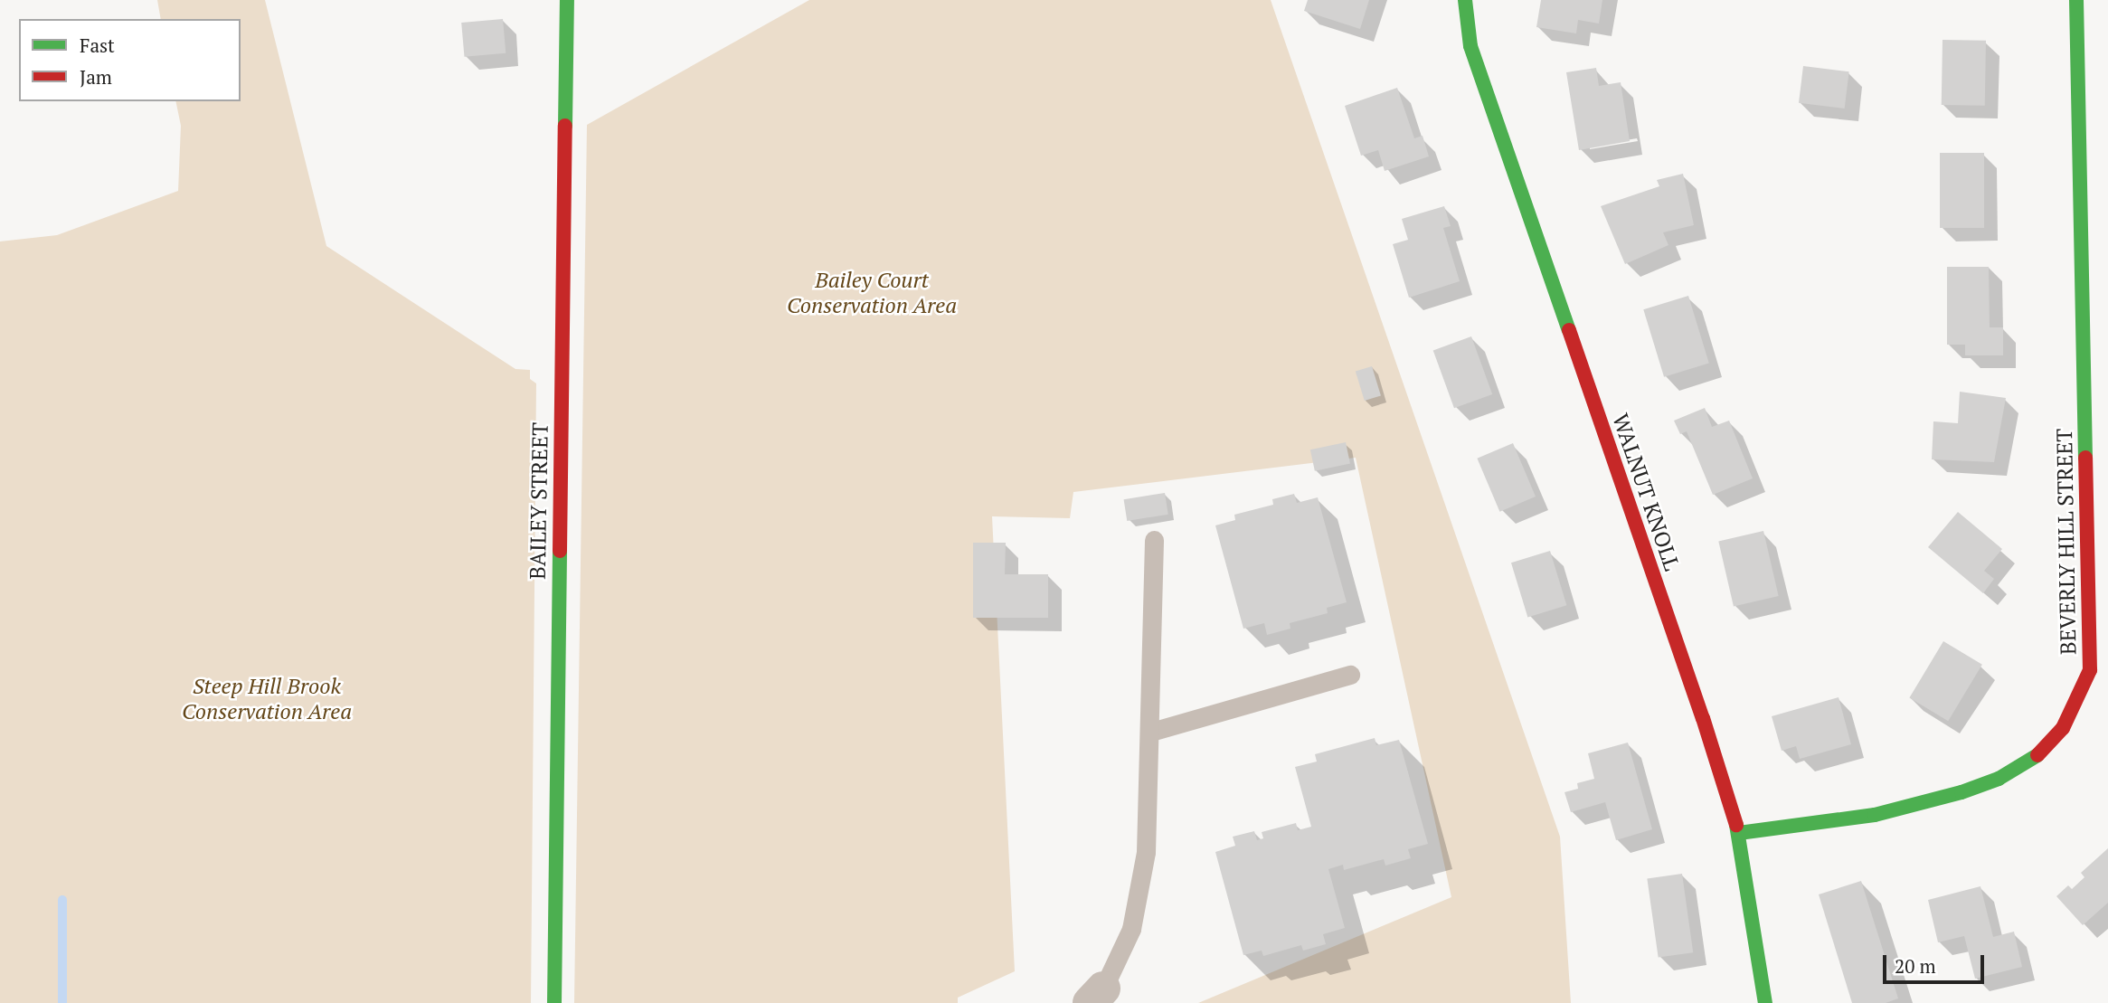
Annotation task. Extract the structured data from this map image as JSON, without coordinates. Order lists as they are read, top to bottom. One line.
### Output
{"streets":{"street":["WALNUT KNOLL","BAILEY STREET","BEVERLY HILL STREET"]},"crossings":[["WALNUT KNOLL","BEVERLY HILL STREET"]],"parks":["Bailey Court Conservation Area","Steep Hill Brook Conservation Area"],"legend":["Fast","Jam"],"scale_bar":"20 m"}
